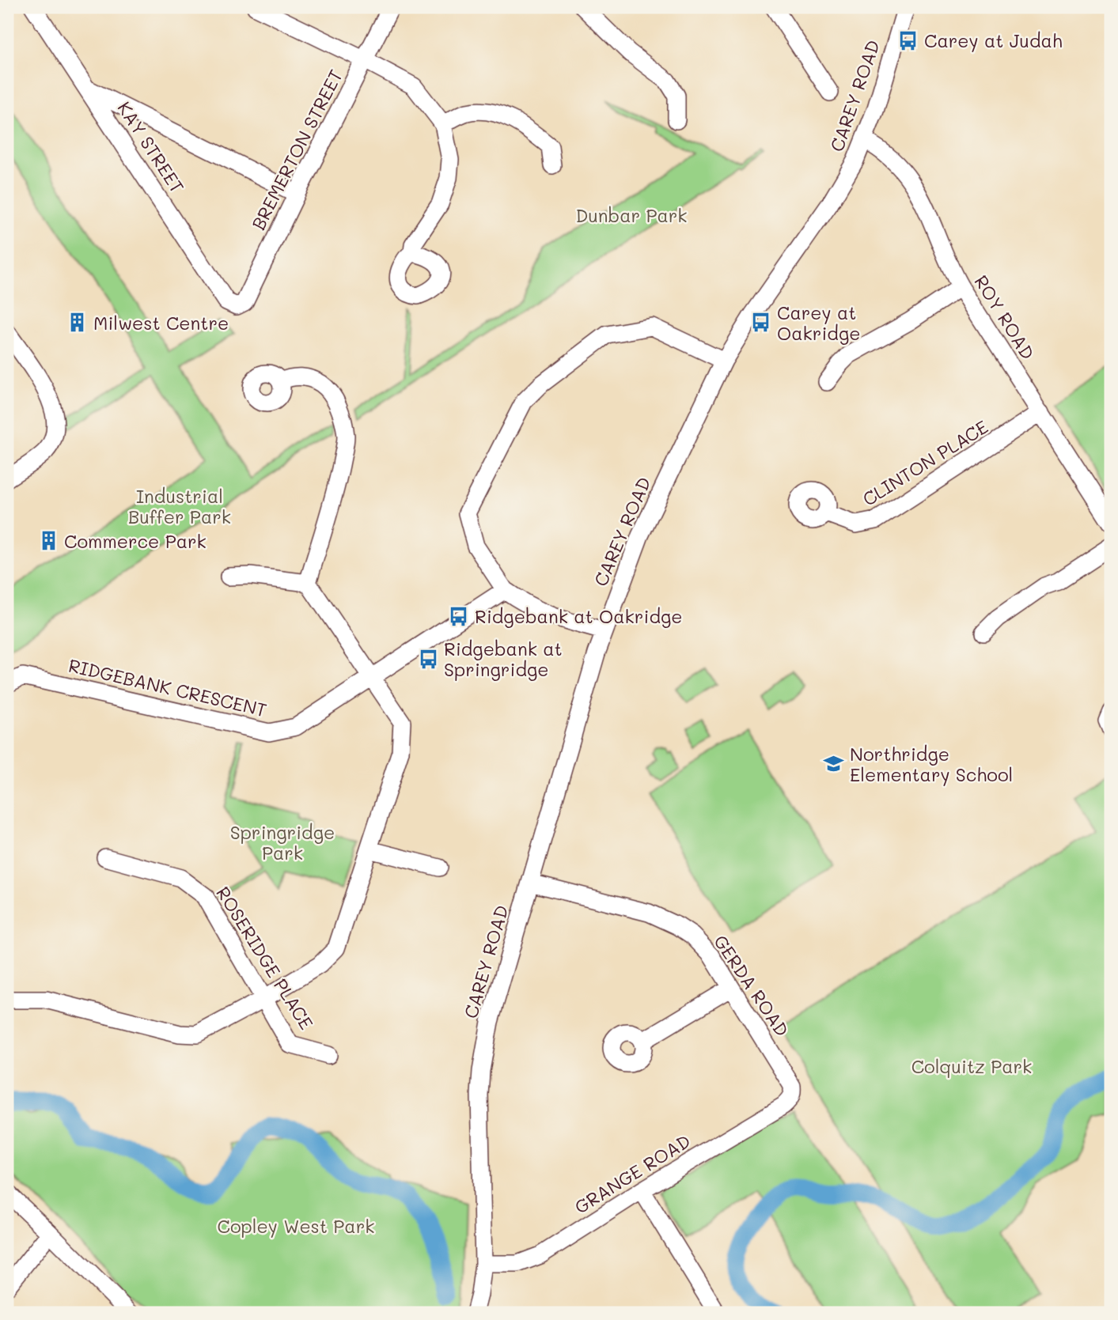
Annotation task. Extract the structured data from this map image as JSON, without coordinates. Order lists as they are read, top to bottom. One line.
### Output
{"streets":{"street":["CAREY ROAD","KAY STREET","BREMERTON STREET","ROY ROAD","CLINTON PLACE","RIDGEBANK CRESCENT","ROSERIDGE PLACE","GERDA ROAD","GRANGE ROAD"]},"crossings":[["CAREY ROAD","ROY ROAD"],["CAREY ROAD","GERDA ROAD"],["CAREY ROAD","GRANGE ROAD"],["KAY STREET","BREMERTON STREET"],["ROY ROAD","CLINTON PLACE"],["GERDA ROAD","GRANGE ROAD"]],"parks":["Dunbar Park","Industrial Buffer Park","Springridge Park","Colquitz Park","Copley West Park"],"places":{"bus stop":["Carey at Judah","Carey at Oakridge","Ridgebank at Oakridge","Ridgebank at Springridge"],"building":["Milwest Centre","Commerce Park"],"school or university":["Northridge Elementary School"]}}
